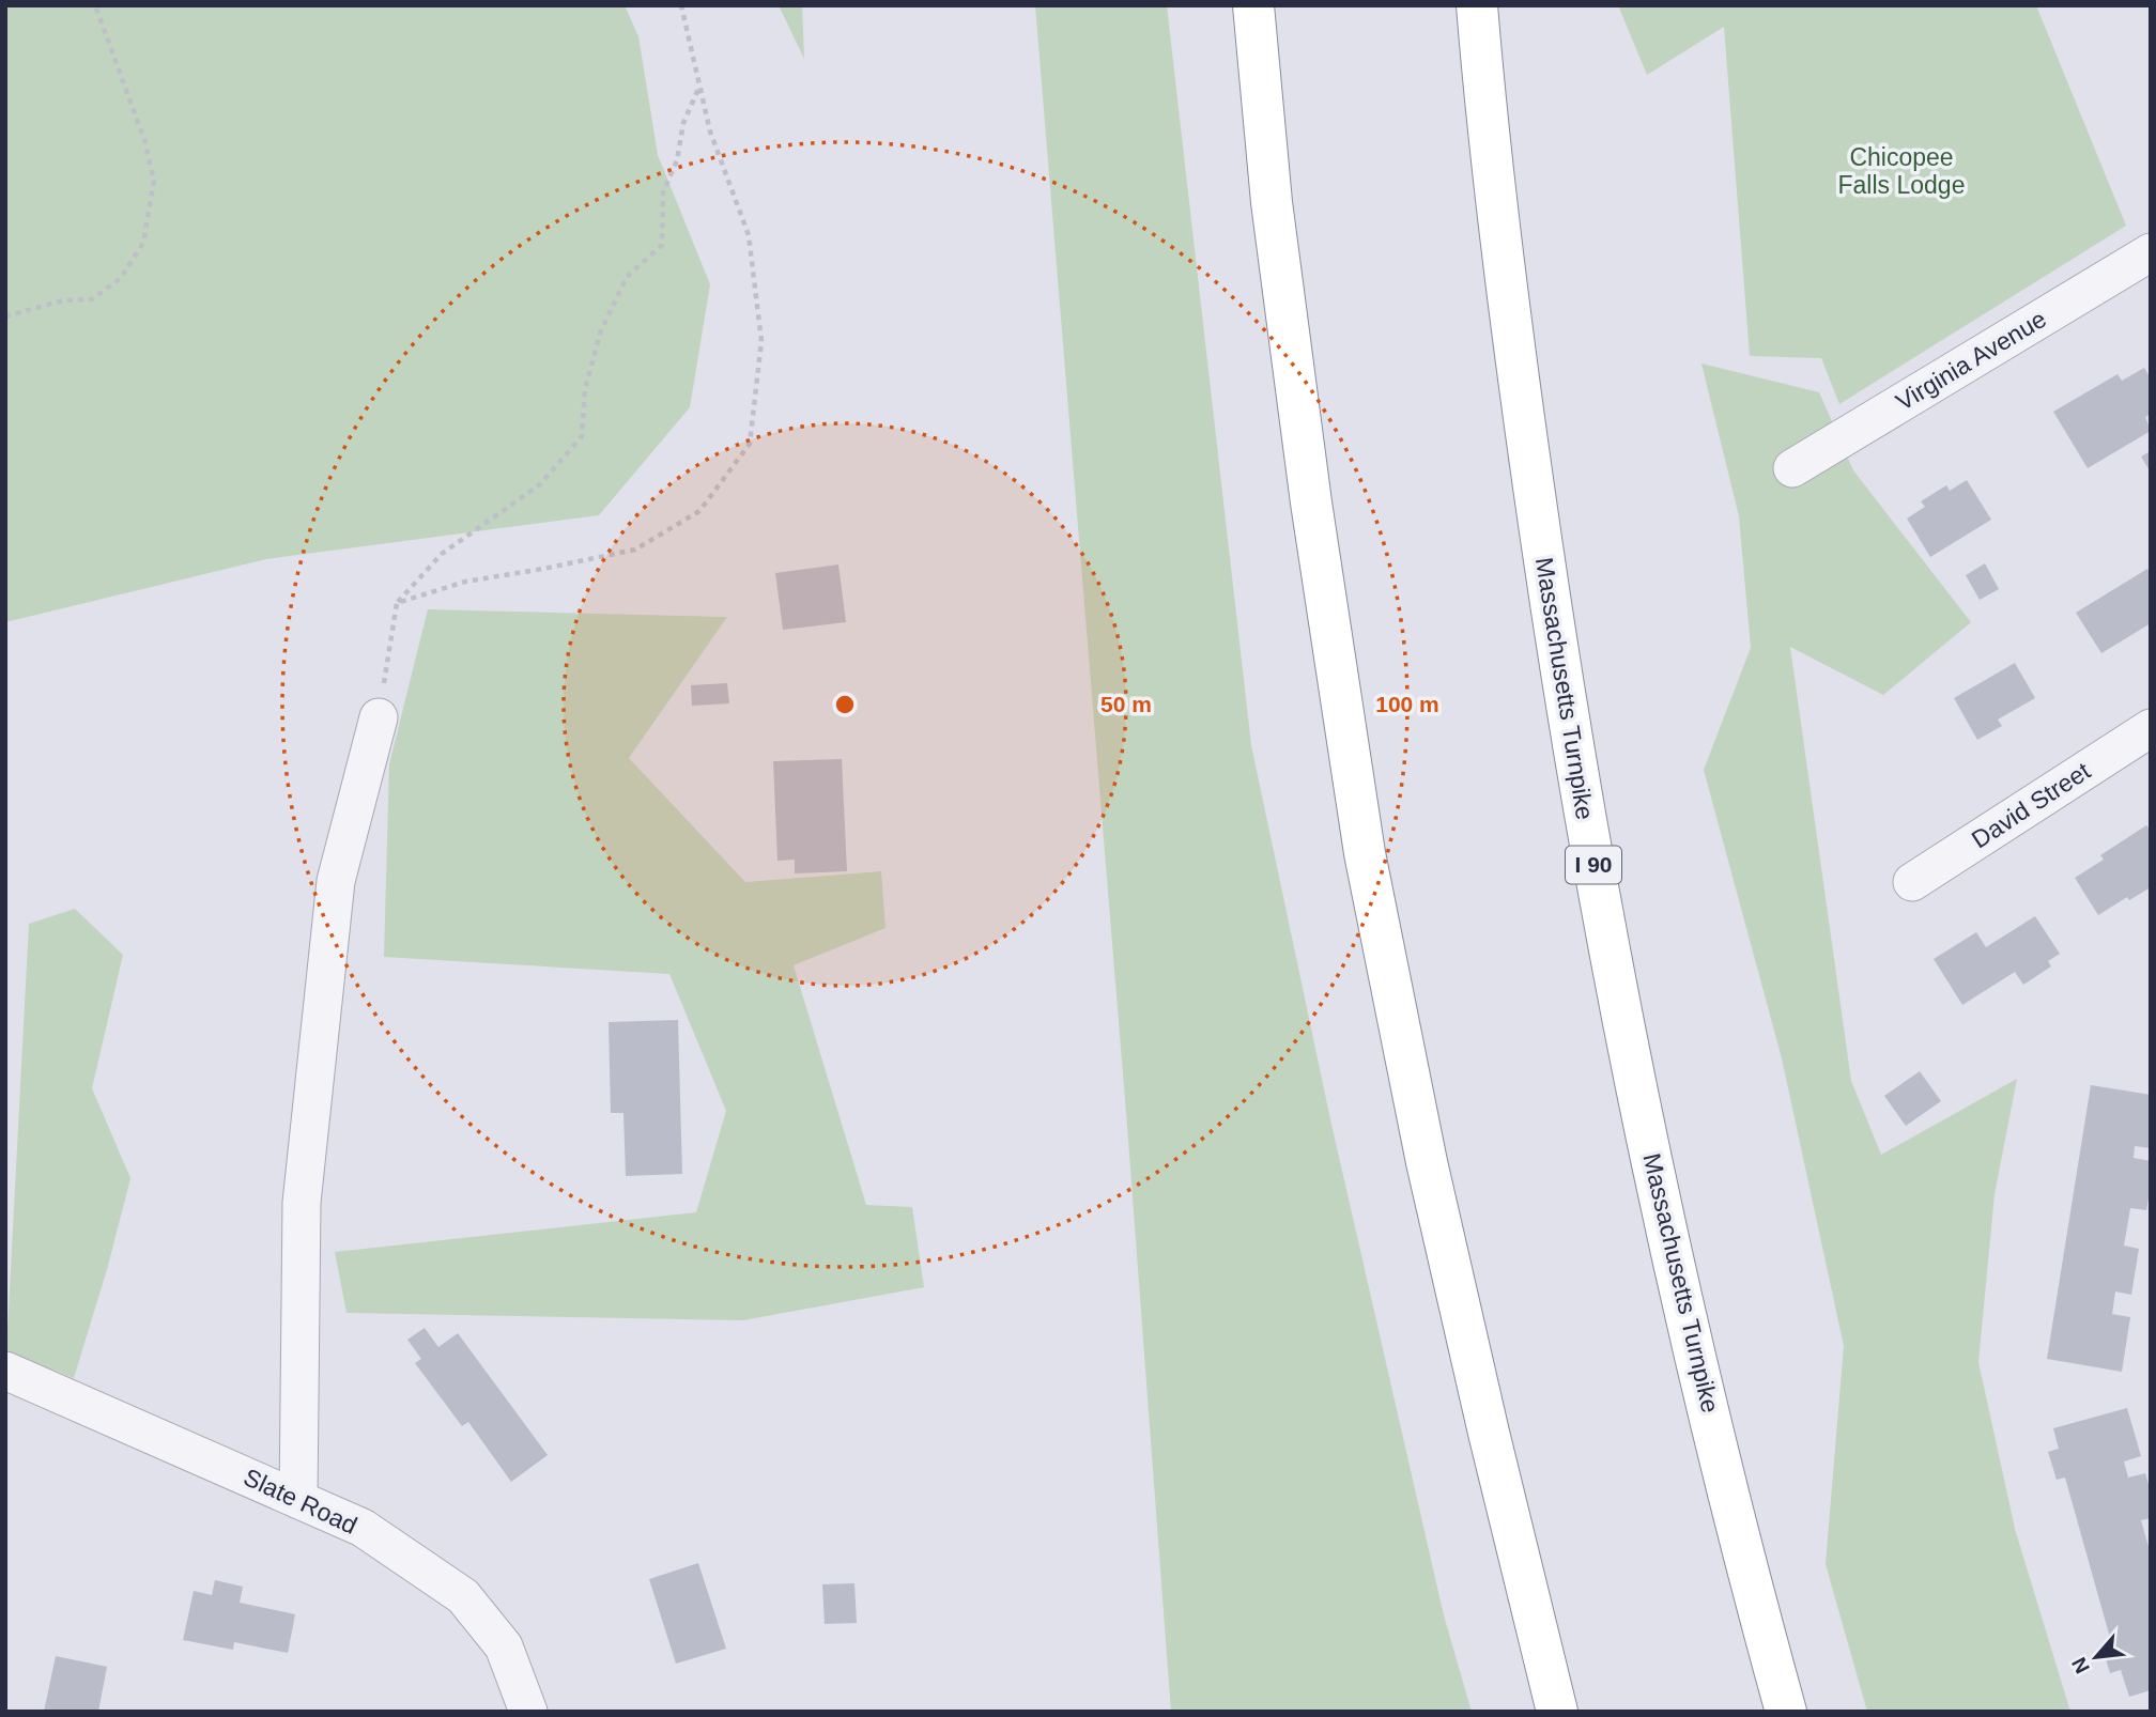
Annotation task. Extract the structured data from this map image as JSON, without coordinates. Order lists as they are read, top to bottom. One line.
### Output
{"streets":{"highway":["Massachusetts Turnpike","I 90"],"street":["Virginia Avenue","David Street","Slate Road"]},"parks":["Chicopee Falls Lodge"],"north":"bottom left","rings":["50 m","100 m"]}
